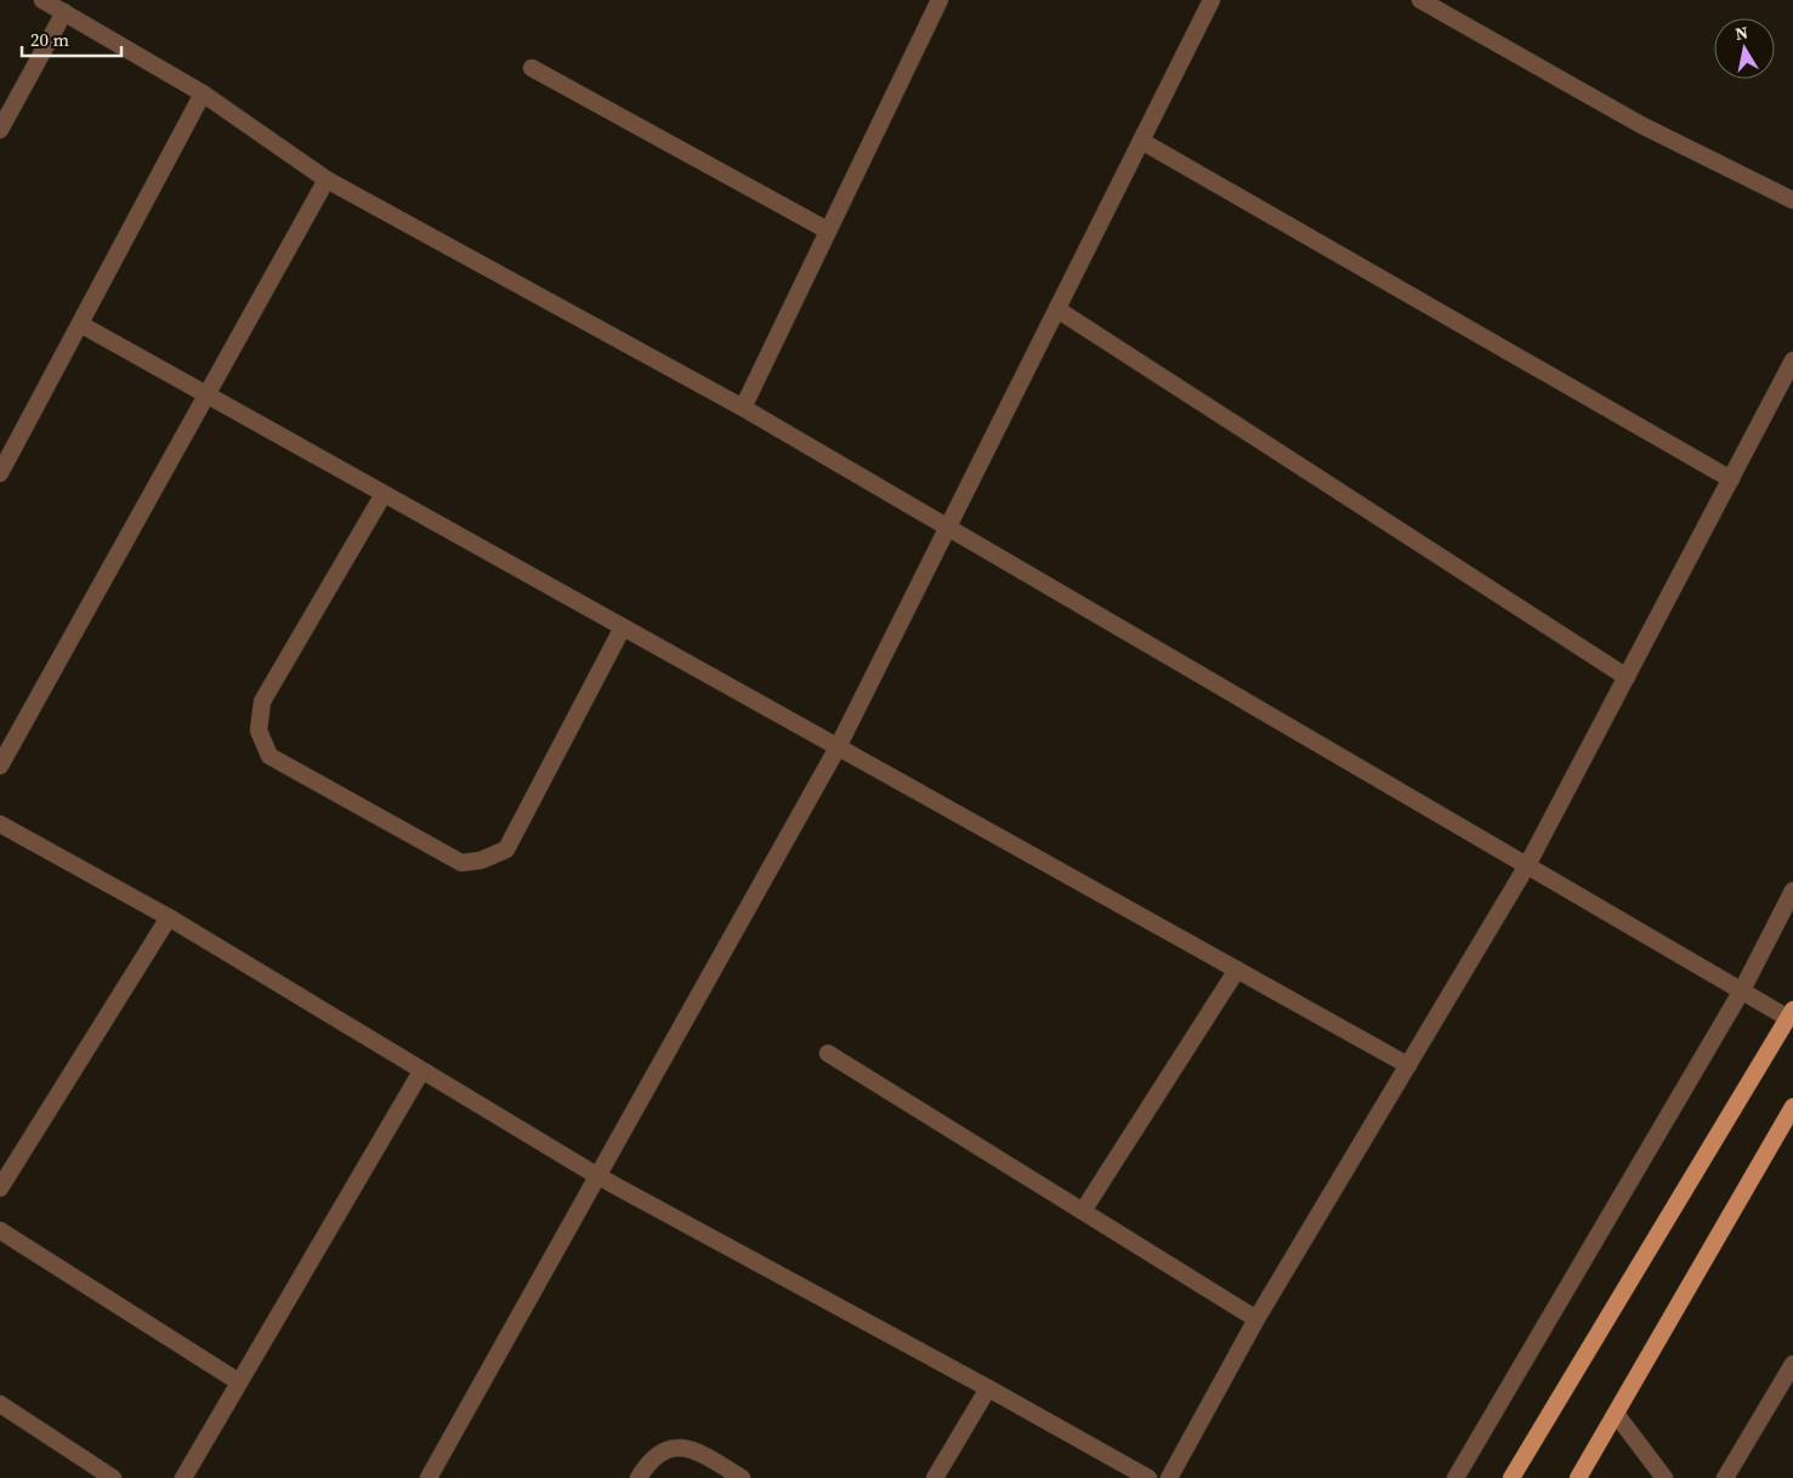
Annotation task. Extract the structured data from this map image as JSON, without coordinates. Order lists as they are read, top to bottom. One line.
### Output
{"scale_bar":"20 m","north":"top"}
